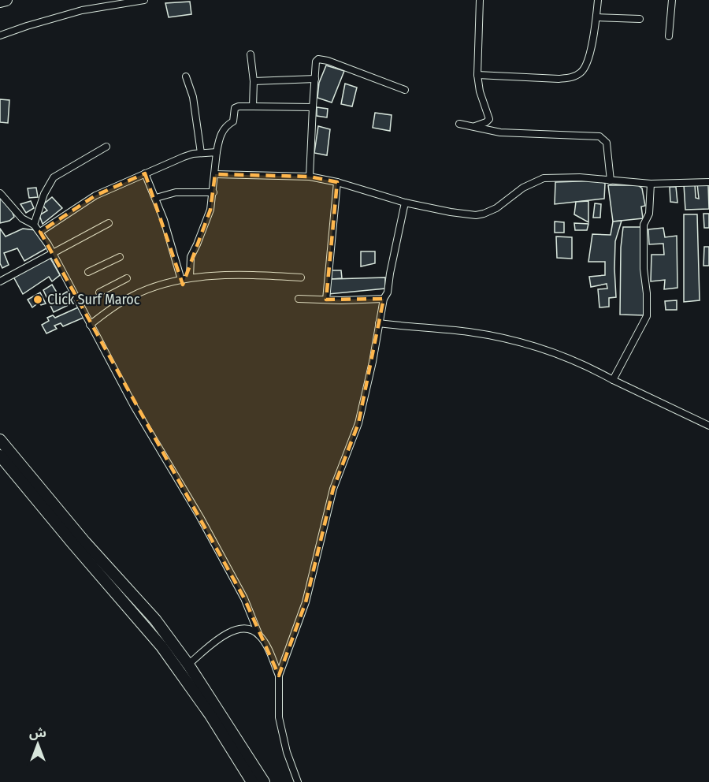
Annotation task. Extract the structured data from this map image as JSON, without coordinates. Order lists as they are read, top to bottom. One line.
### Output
{"places":["Click Surf Maroc"],"north":"top"}
